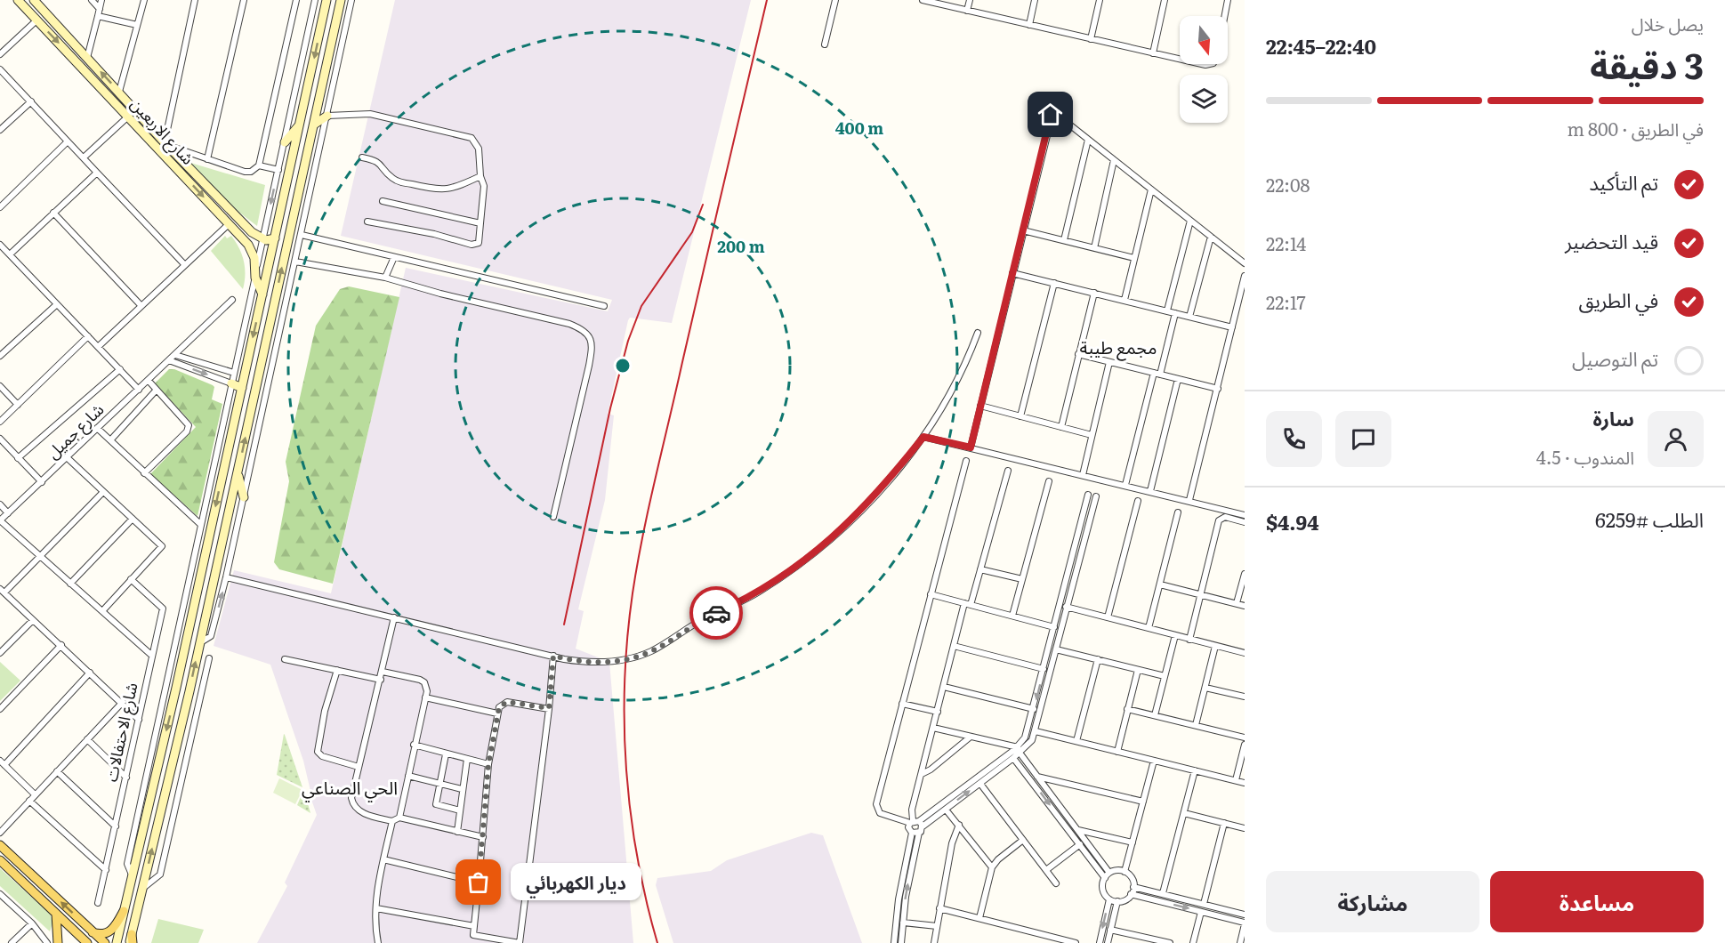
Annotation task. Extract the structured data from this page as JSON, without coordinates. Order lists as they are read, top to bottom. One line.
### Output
{"streets":{"main road":["شارع الاربعين"],"street":["شارع جميل","شارع الاحتفالات"]},"districts":["مجمع طيبة","الحي الصناعي"],"places":["ديار الكهربائي"],"north":"bottom","page":{"heading":["3 دقيقة","يصل خلال","22:40–22:45"],"panel":["سارة","المندوب · 4.5","الطلب #6259","$4.94"],"bar":"في الطريق · 800 m","list":[["تم التأكيد","22:08"],["قيد التحضير","22:14"],["في الطريق","22:17"],"تم التوصيل"],"buttons":["مساعدة","مشاركة"],"bubble":"ديار الكهربائي"},"rings":["400 m","200 m"]}
